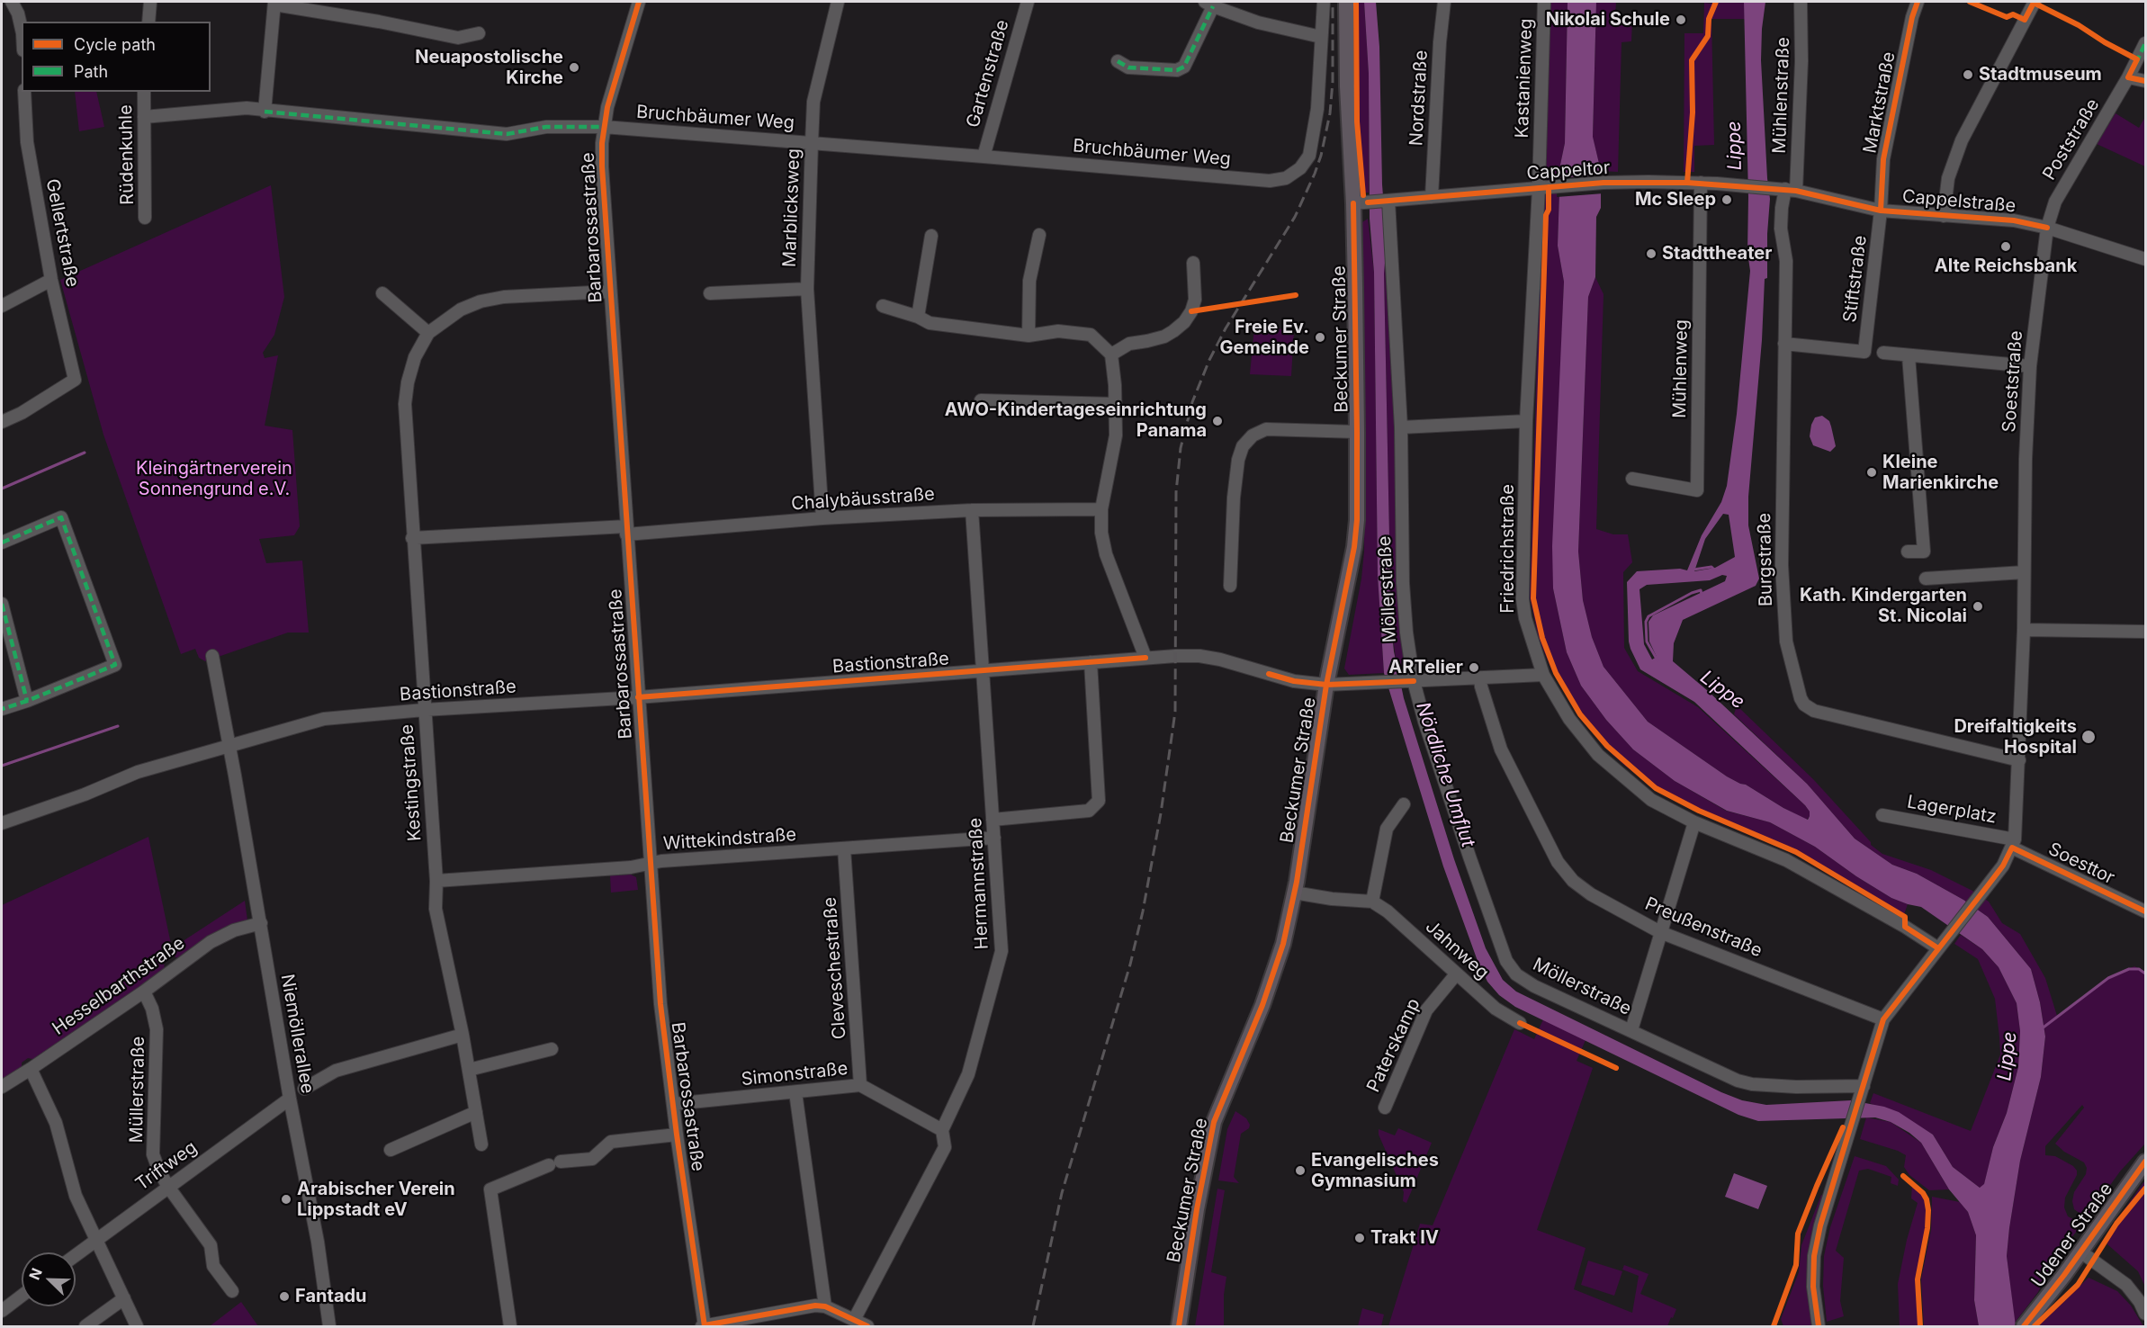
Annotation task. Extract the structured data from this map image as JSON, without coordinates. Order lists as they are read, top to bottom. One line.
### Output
{"streets":{"main road":["Beckumer Straße","Udener Straße"],"street":["Gartenstraße","Kastanienweg","Mühlenstraße","Nordstraße","Marktstraße","Bruchbäumer Weg","Poststraße","Rüdenkuhle","Cappeltor","Cappelstraße","Marblicksweg","Barbarossastraße","Gellertstraße","Stiftstraße","Mühlenweg","Soeststraße","Chalybäusstraße","Friedrichstraße","Burgstraße","Möllerstraße","Bastionstraße","Kestingstraße","Lagerplatz","Wittekindstraße","Soesttor","Hermannstraße","Preußenstraße","Jahnweg","Cleveschestraße","Hesselbarthstraße","Niemöllerallee","Paterskamp","Simonstraße","Müllerstraße","Triftweg"]},"crossings":[["Gartenstraße","Bruchbäumer Weg"],["Kastanienweg","Cappeltor"],["Kastanienweg","Friedrichstraße"],["Mühlenstraße","Cappeltor"],["Mühlenstraße","Cappelstraße"],["Mühlenstraße","Burgstraße"],["Nordstraße","Cappeltor"],["Marktstraße","Cappelstraße"],["Marktstraße","Stiftstraße"],["Bruchbäumer Weg","Rüdenkuhle"],["Bruchbäumer Weg","Marblicksweg"],["Bruchbäumer Weg","Barbarossastraße"],["Poststraße","Cappelstraße"],["Poststraße","Soeststraße"],["Cappeltor","Cappelstraße"],["Cappeltor","Beckumer Straße"],["Cappeltor","Mühlenweg"],["Cappeltor","Friedrichstraße"],["Cappeltor","Burgstraße"],["Cappeltor","Möllerstraße"],["Cappelstraße","Stiftstraße"],["Cappelstraße","Soeststraße"],["Cappelstraße","Burgstraße"],["Marblicksweg","Chalybäusstraße"],["Barbarossastraße","Chalybäusstraße"],["Barbarossastraße","Bastionstraße"],["Barbarossastraße","Kestingstraße"],["Barbarossastraße","Wittekindstraße"],["Barbarossastraße","Simonstraße"],["Stiftstraße","Burgstraße"],["Beckumer Straße","Bastionstraße"],["Soeststraße","Burgstraße"],["Chalybäusstraße","Kestingstraße"],["Chalybäusstraße","Hermannstraße"],["Friedrichstraße","Bastionstraße"],["Möllerstraße","Bastionstraße"],["Bastionstraße","Kestingstraße"],["Bastionstraße","Hermannstraße"],["Bastionstraße","Preußenstraße"],["Bastionstraße","Niemöllerallee"],["Kestingstraße","Wittekindstraße"],["Lagerplatz","Soesttor"],["Wittekindstraße","Hermannstraße"],["Wittekindstraße","Cleveschestraße"],["Hermannstraße","Simonstraße"],["Jahnweg","Paterskamp"],["Cleveschestraße","Simonstraße"],["Hesselbarthstraße","Niemöllerallee"],["Hesselbarthstraße","Müllerstraße"],["Niemöllerallee","Triftweg"],["Müllerstraße","Triftweg"]],"water":["Lippe","Nördliche Umflut"],"parks":["Kleingärtnerverein Sonnengrund e.V."],"places":["Nikolai Schule","Neuapostolische Kirche","Stadtmuseum","Mc Sleep","Alte Reichsbank","Stadttheater","Freie Ev. Gemeinde","AWO-Kindertageseinrichtung Panama","Kleine Marienkirche","Kath. Kindergarten St. Nicolai","ARTelier","Dreifaltigkeits Hospital","Evangelisches Gymnasium","Arabischer Verein Lippstadt eV","Trakt IV","Fantadu"],"legend":["Cycle path","Path"],"north":"top left"}
